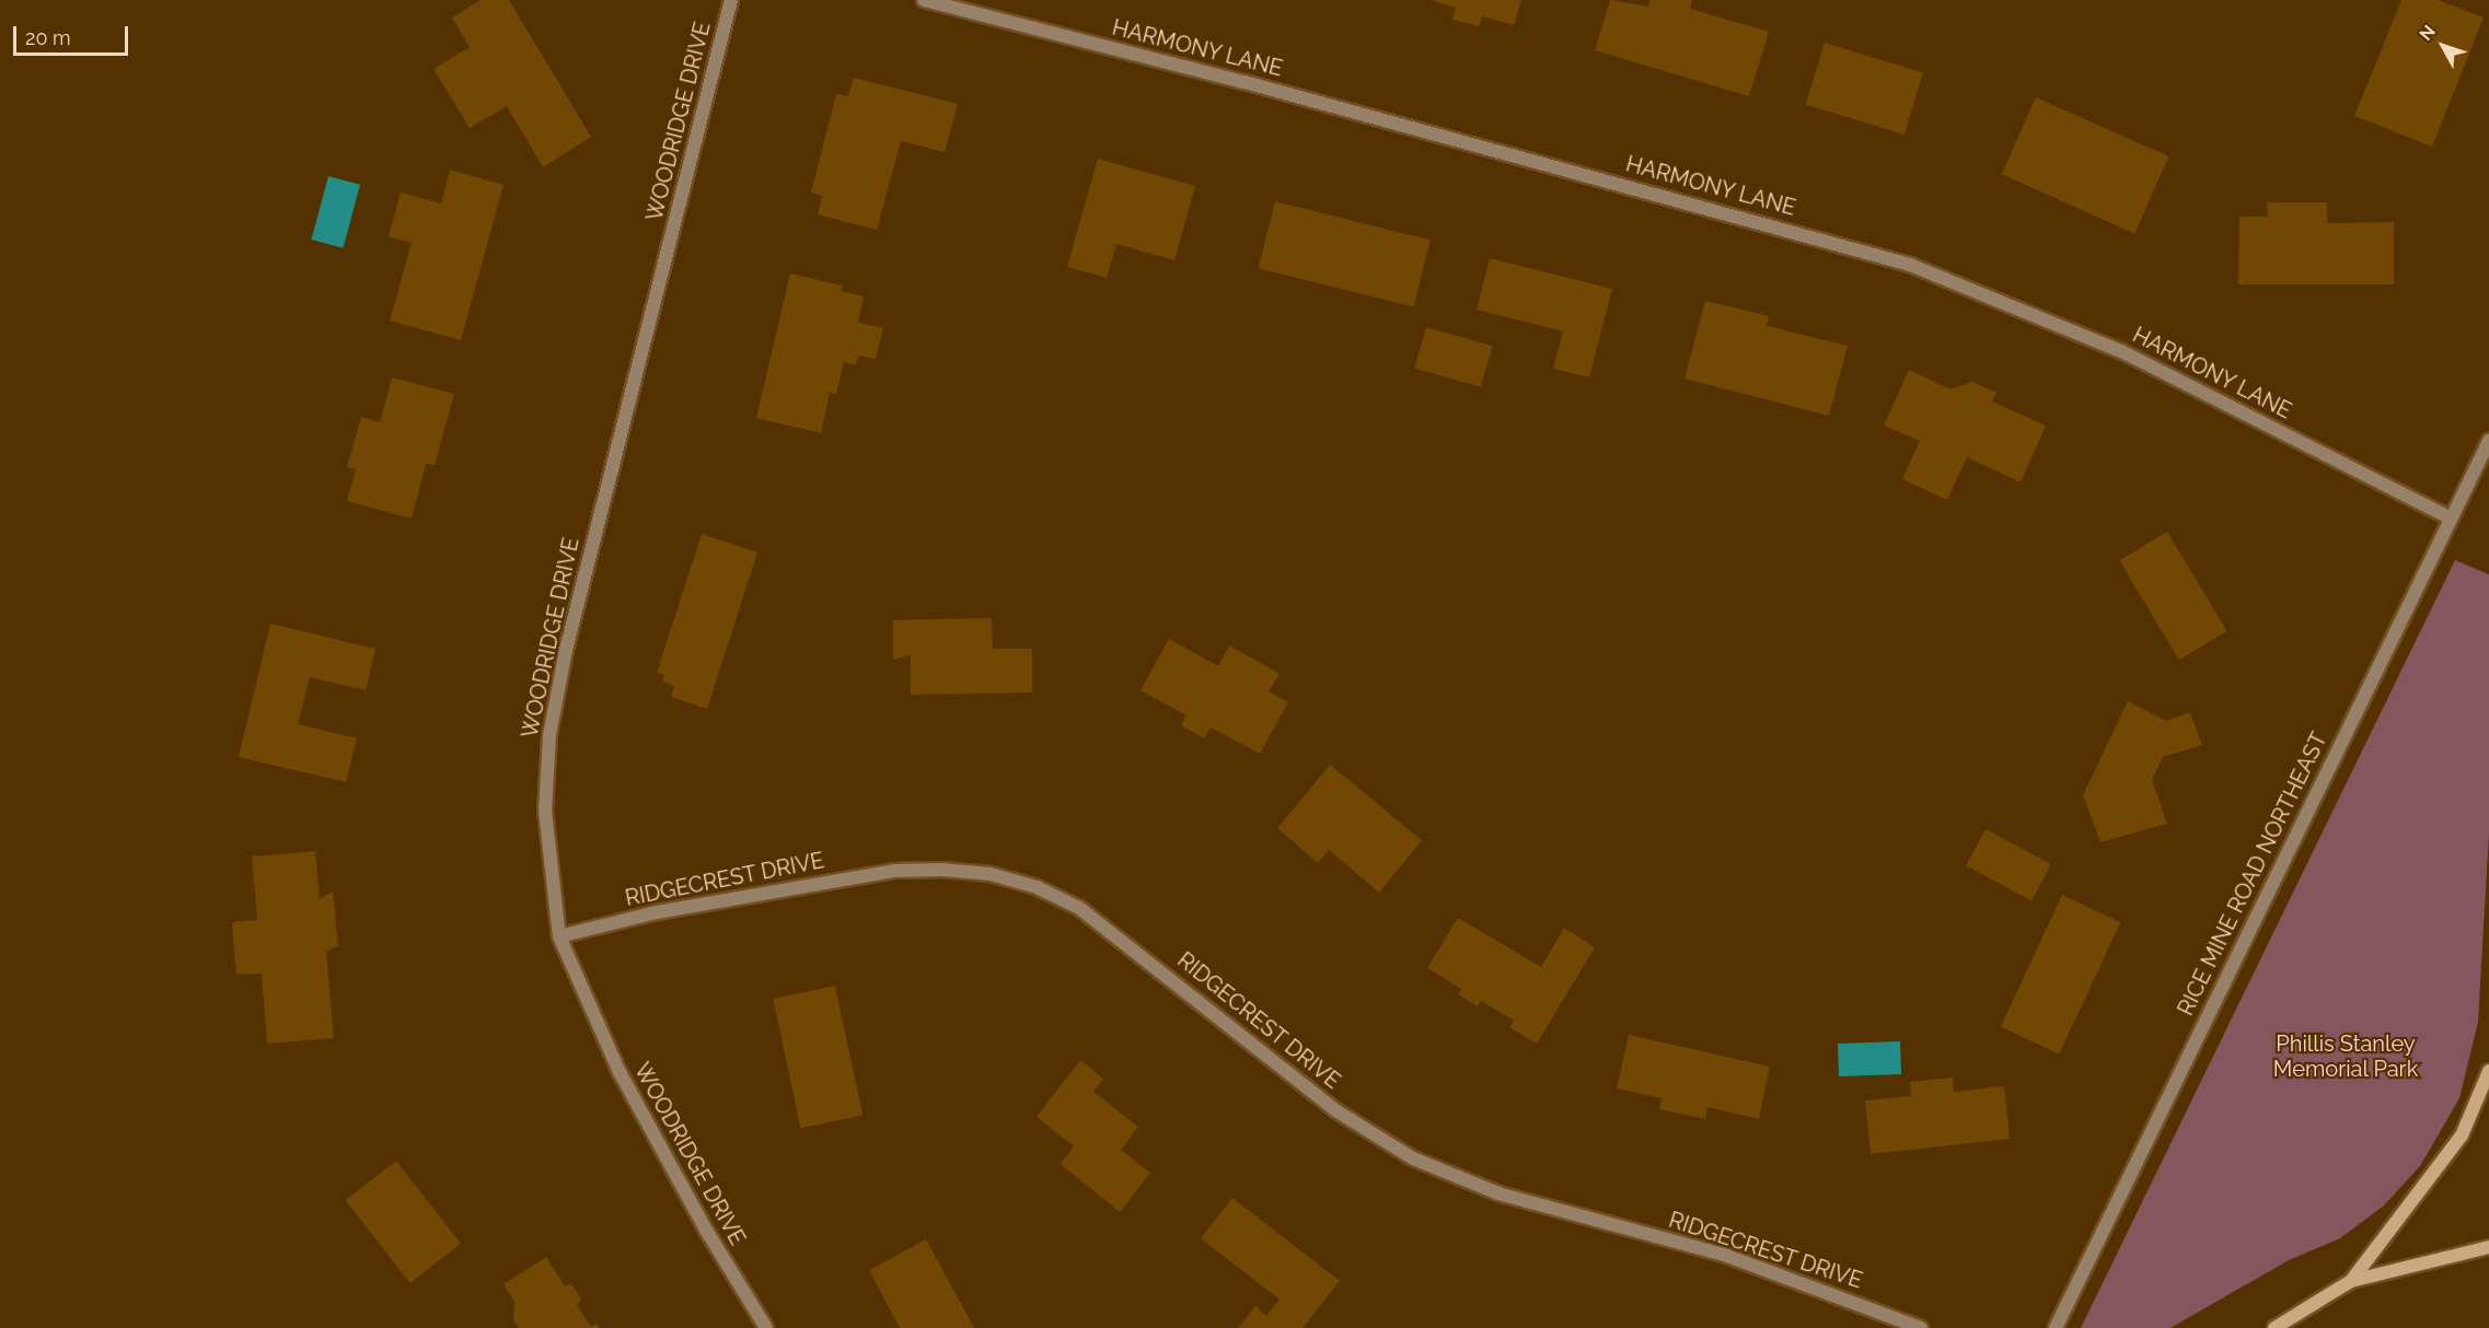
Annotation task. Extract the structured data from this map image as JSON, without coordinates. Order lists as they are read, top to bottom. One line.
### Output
{"streets":{"street":["HARMONY LANE","WOODRIDGE DRIVE","RICE MINE ROAD NORTHEAST","RIDGECREST DRIVE"]},"crossings":[["HARMONY LANE","RICE MINE ROAD NORTHEAST"],["WOODRIDGE DRIVE","RIDGECREST DRIVE"]],"parks":["Phillis Stanley Memorial Park"],"scale_bar":"20 m","north":"top left"}
